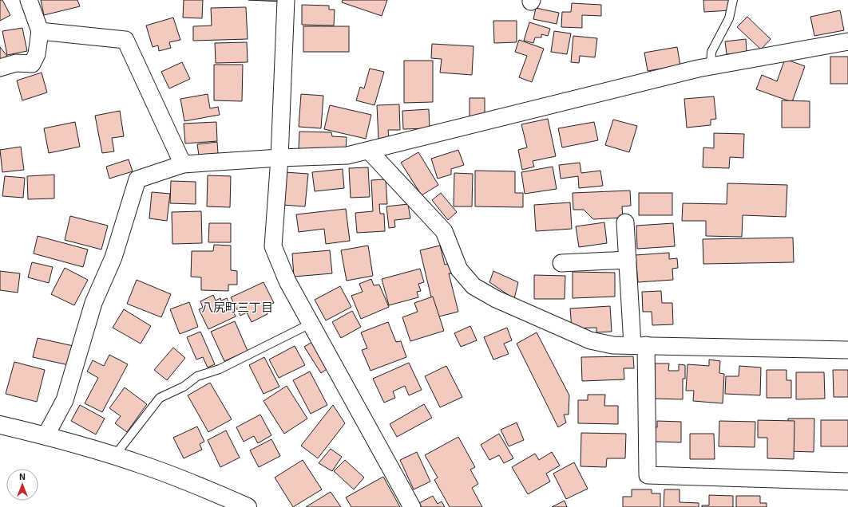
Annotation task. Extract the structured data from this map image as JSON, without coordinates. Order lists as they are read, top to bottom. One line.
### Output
{"districts":["八尻町三丁目"],"north":"top"}
